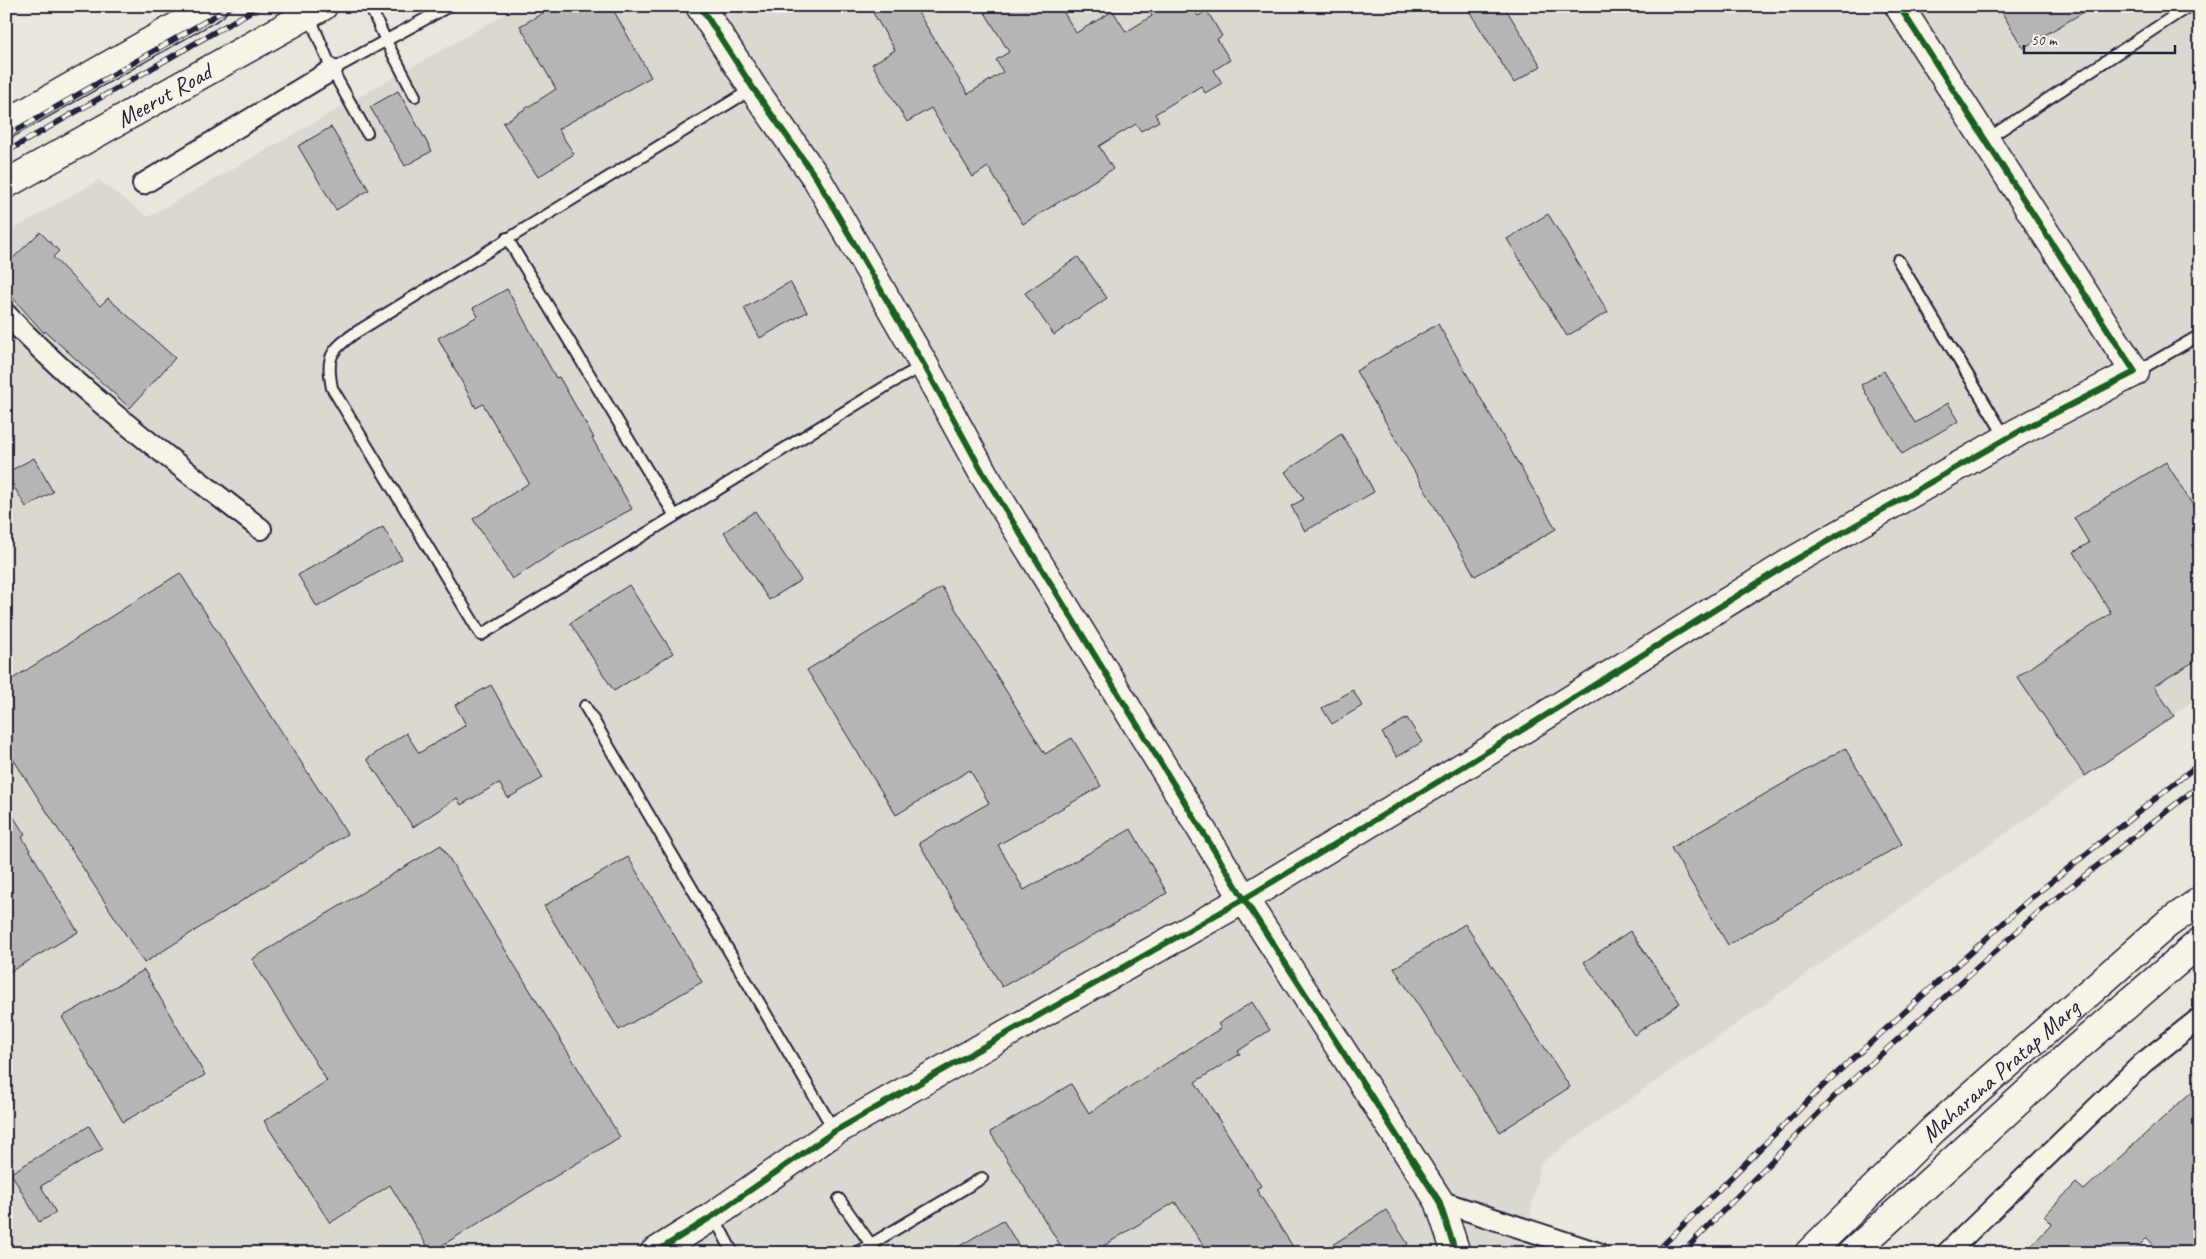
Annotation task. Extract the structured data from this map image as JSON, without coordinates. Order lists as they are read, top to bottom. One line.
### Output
{"streets":{"street":["Meerut Road","Maharana Pratap Marg"]},"scale_bar":"50 m"}
